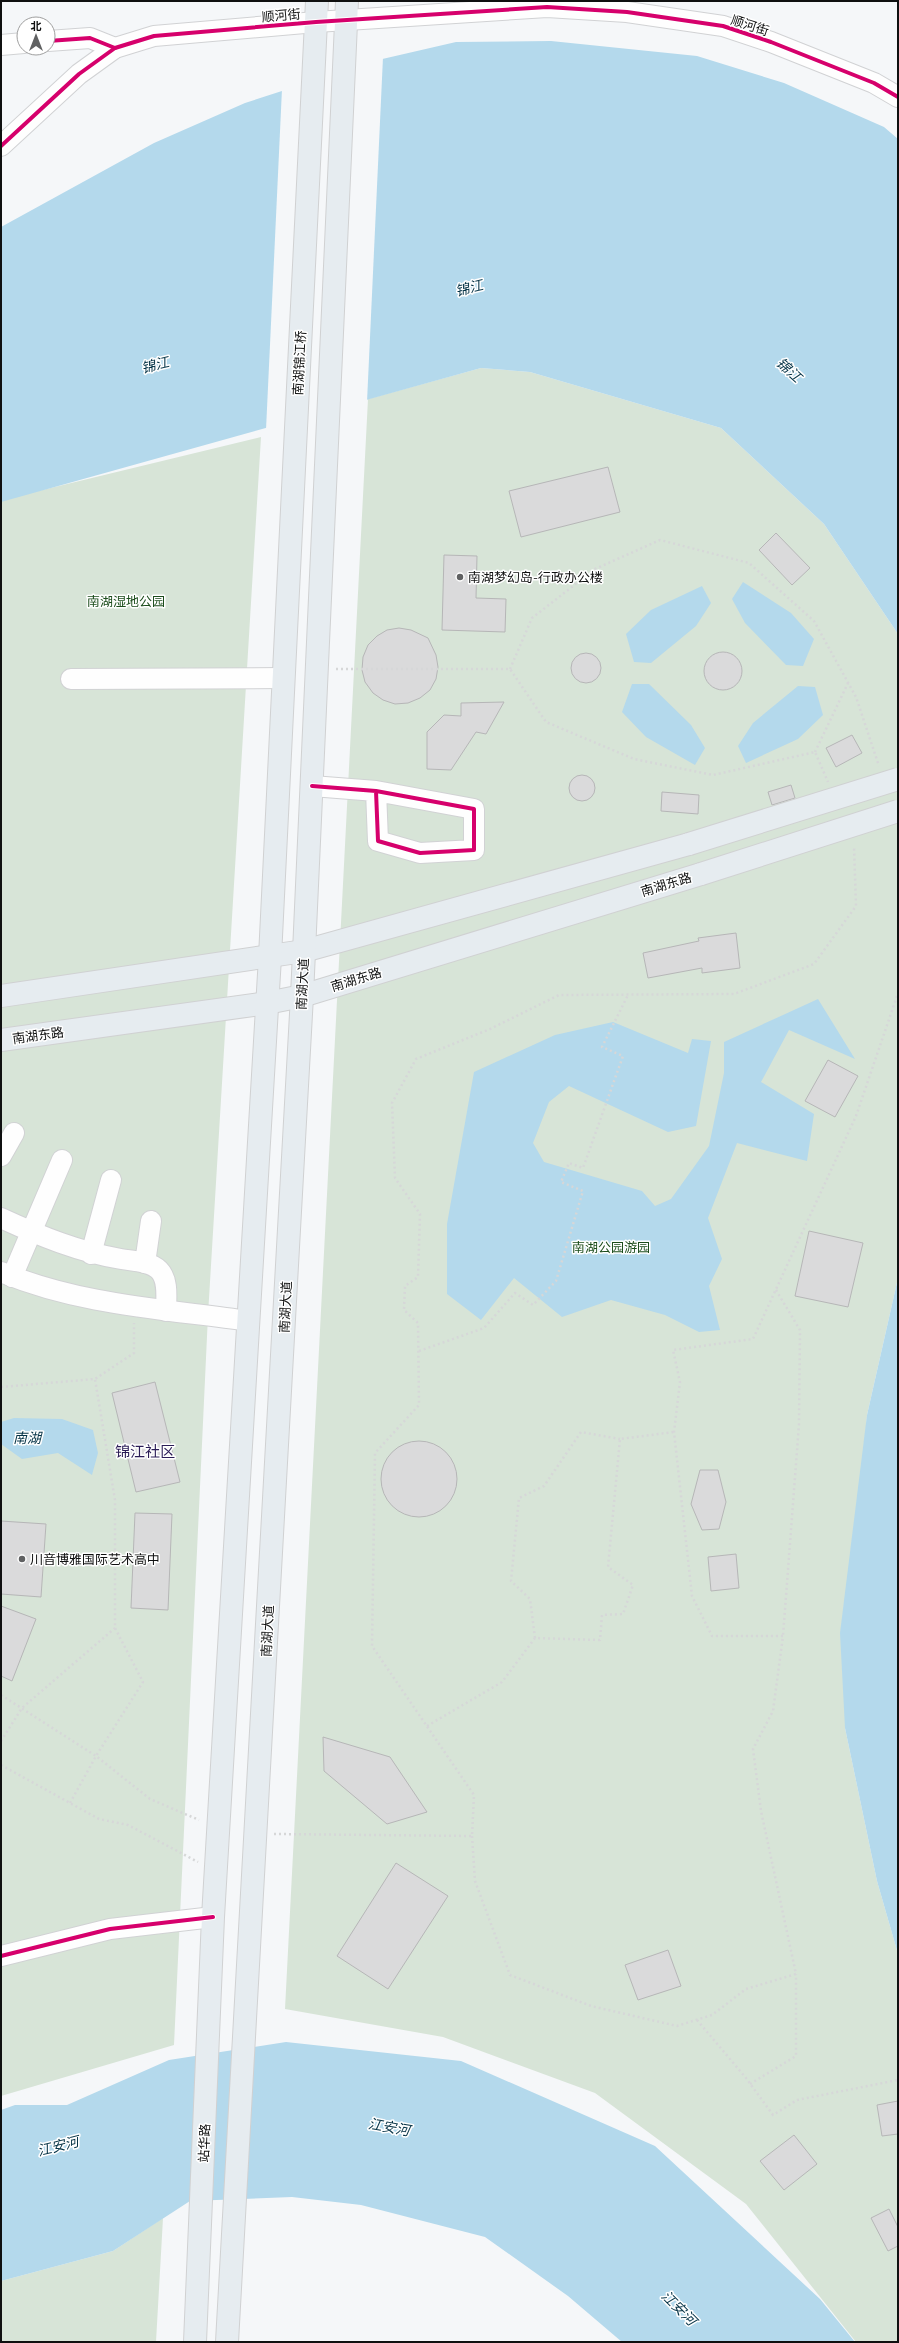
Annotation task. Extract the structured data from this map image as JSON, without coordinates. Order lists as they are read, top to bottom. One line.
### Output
{"streets":{"main road":["南湖锦江桥","南湖东路","南湖大道","站华路"],"street":["顺河街"]},"crossings":[["顺河街","南湖锦江桥"],["南湖东路","南湖大道"]],"districts":["锦江社区"],"water":["锦江","南湖","江安河"],"parks":["南湖湿地公园","南湖公园游园"],"places":["南湖梦幻岛-行政办公楼","川音博雅国际艺术高中"],"north":"top"}
